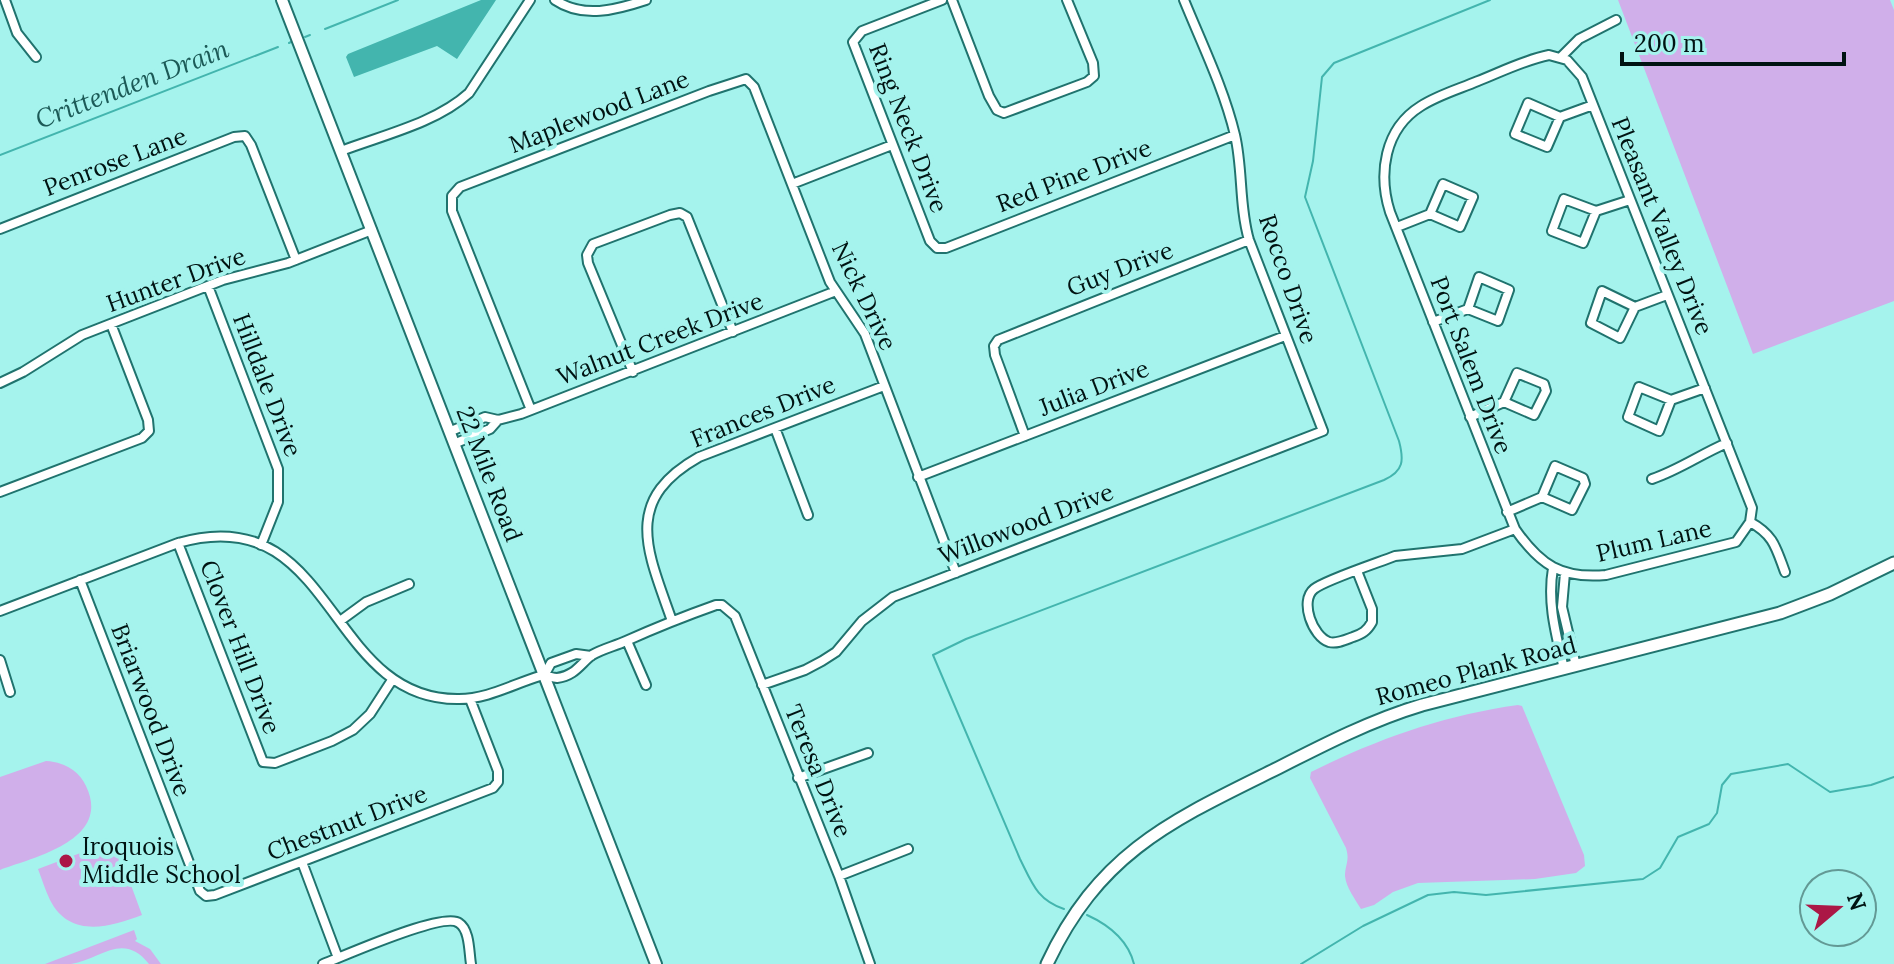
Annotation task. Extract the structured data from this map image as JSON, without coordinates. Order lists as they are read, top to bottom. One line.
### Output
{"streets":{"main road":["Romeo Plank Road"],"street":["Maplewood Lane","Ring Neck Drive","Penrose Lane","Red Pine Drive","Pleasant Valley Drive","Guy Drive","Rocco Drive","Hunter Drive","Nick Drive","Walnut Creek Drive","Port Salem Drive","Hilldale Drive","Julia Drive","Frances Drive","22 Mile Road","Willowood Drive","Plum Lane","Clover Hill Drive","Briarwood Drive","Teresa Drive","Chestnut Drive"]},"crossings":[["Maplewood Lane","Nick Drive"],["Maplewood Lane","Walnut Creek Drive"],["Ring Neck Drive","Red Pine Drive"],["Penrose Lane","Hunter Drive"],["Red Pine Drive","Rocco Drive"],["Pleasant Valley Drive","Port Salem Drive"],["Pleasant Valley Drive","Plum Lane"],["Guy Drive","Rocco Drive"],["Guy Drive","Julia Drive"],["Rocco Drive","Julia Drive"],["Rocco Drive","Willowood Drive"],["Hunter Drive","Hilldale Drive"],["Hunter Drive","22 Mile Road"],["Nick Drive","Walnut Creek Drive"],["Nick Drive","Julia Drive"],["Nick Drive","Frances Drive"],["Nick Drive","Willowood Drive"],["Walnut Creek Drive","22 Mile Road"],["Port Salem Drive","Plum Lane"],["Frances Drive","Teresa Drive"],["Willowood Drive","Teresa Drive"],["Briarwood Drive","Chestnut Drive"]],"water":["Crittenden Drain"],"places":["Iroquois Middle School"],"scale_bar":"200 m","north":"right"}
